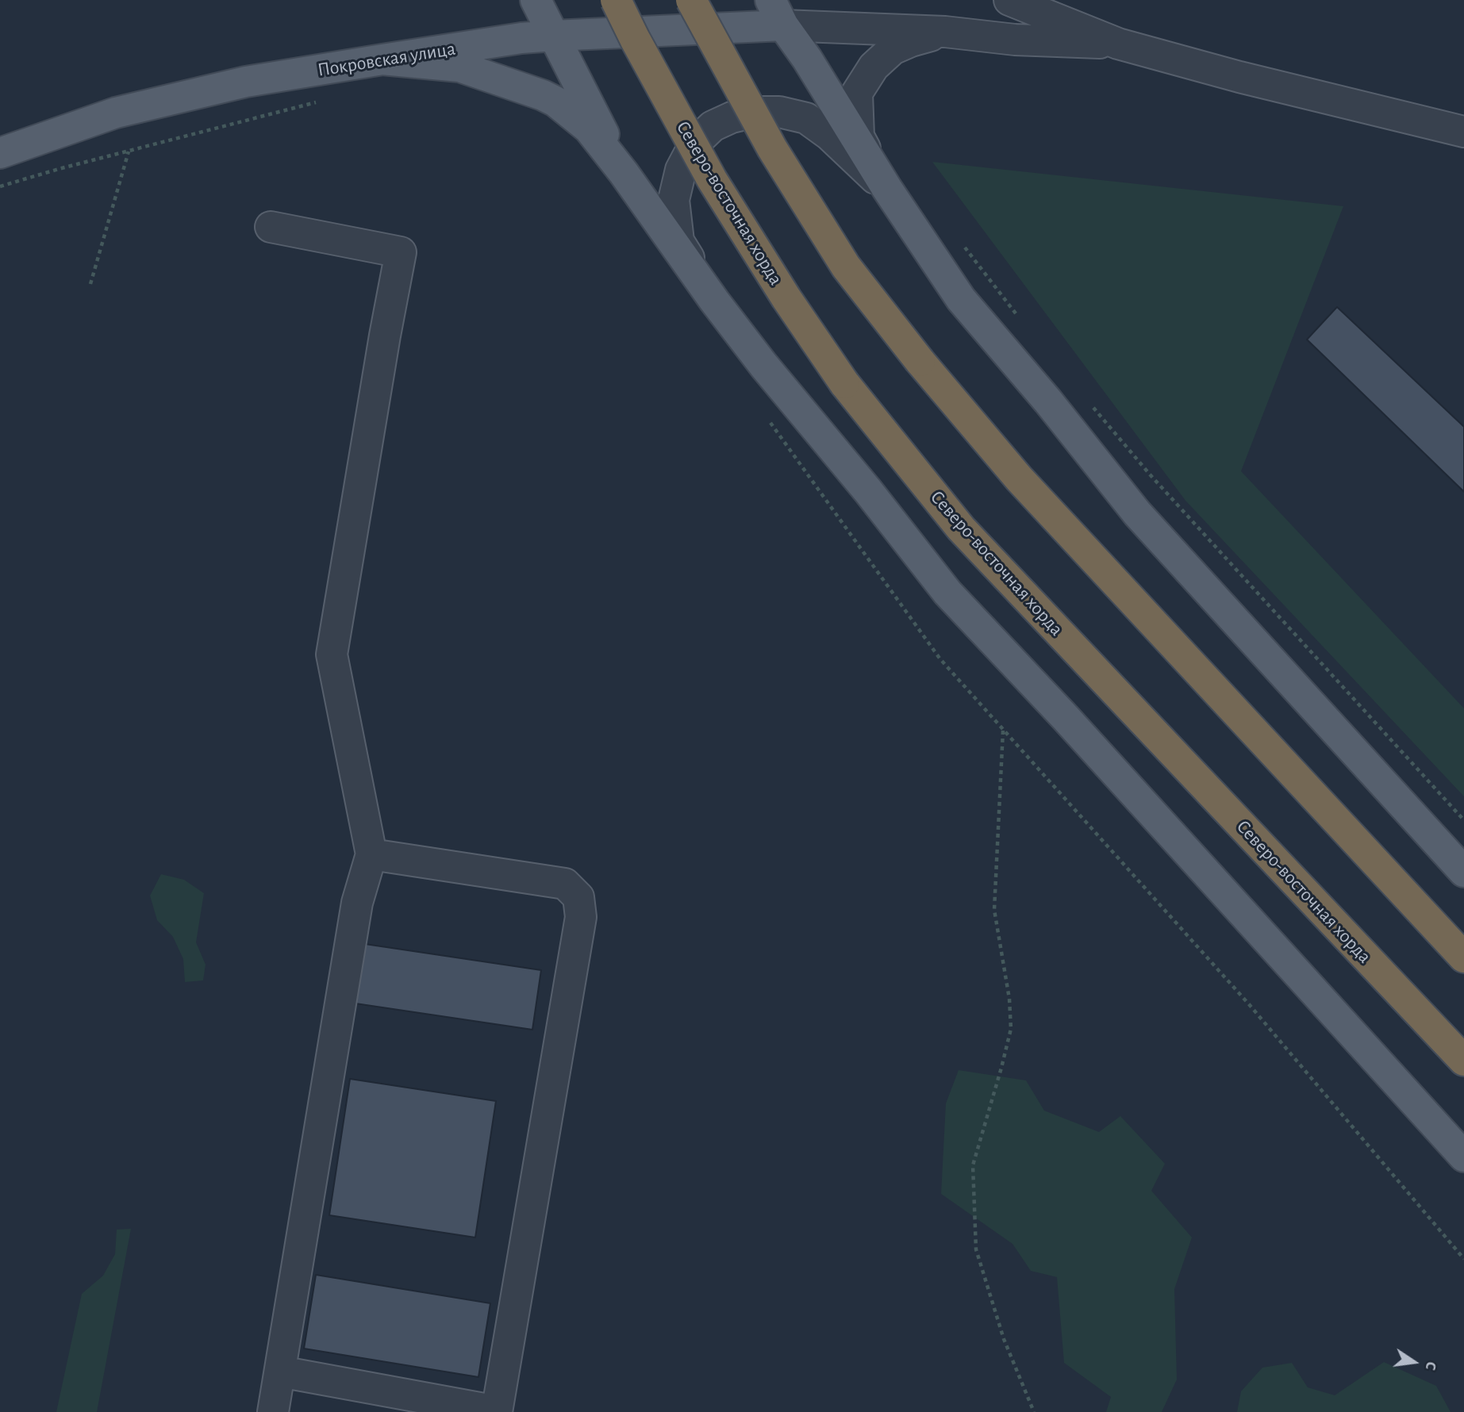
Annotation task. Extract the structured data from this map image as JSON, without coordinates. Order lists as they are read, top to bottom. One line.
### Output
{"streets":{"highway":["Северо-восточная хорда"],"main road":["Покровская улица"]},"north":"right"}
